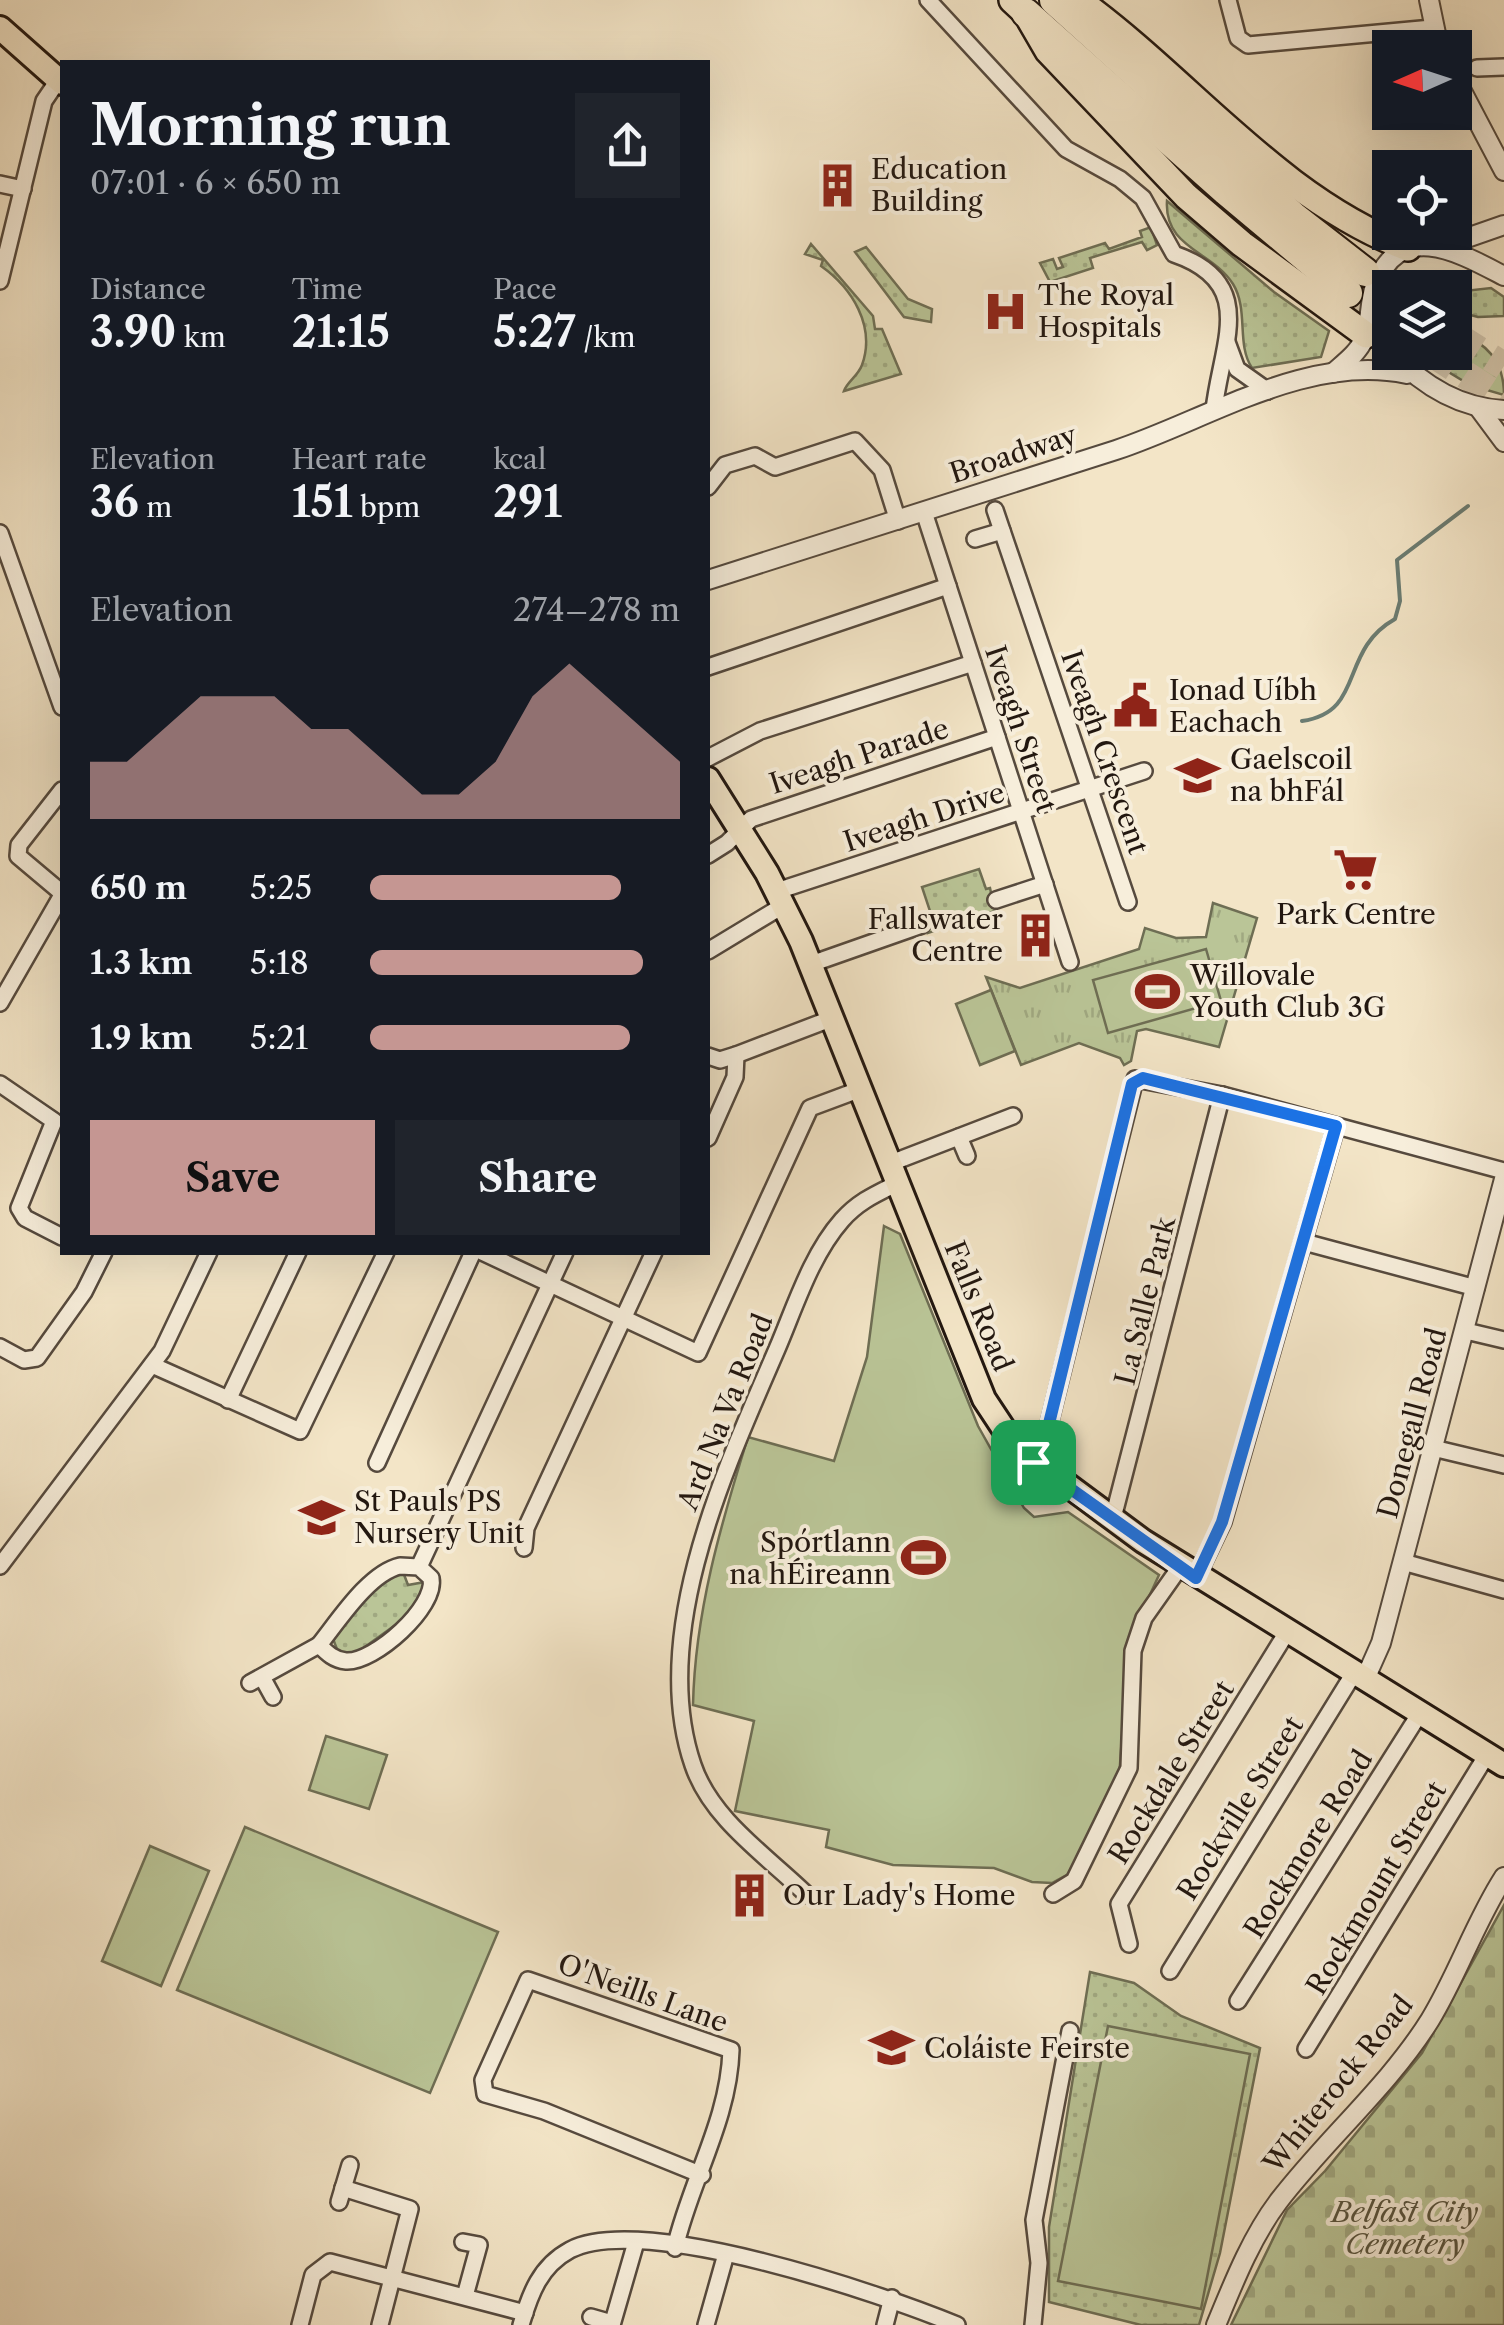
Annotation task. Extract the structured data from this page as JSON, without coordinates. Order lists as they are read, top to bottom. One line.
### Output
{"streets":{"main road":["Falls Road"],"street":["Broadway","Iveagh Street","Iveagh Crescent","Iveagh Parade","Iveagh Drive","La Salle Park","Ard Na Va Road","Donegall Road","Rockdale Street","Rockville Street","Rockmore Road","Rockmount Street","O'Neills Lane","Whiterock Road"]},"crossings":[["Broadway","Iveagh Street"],["Iveagh Street","Iveagh Parade"],["Iveagh Street","Iveagh Drive"],["Iveagh Crescent","Iveagh Drive"],["Iveagh Parade","Falls Road"],["Iveagh Drive","Falls Road"],["La Salle Park","Falls Road"],["Falls Road","Ard Na Va Road"],["Falls Road","Donegall Road"],["Falls Road","Rockdale Street"],["Falls Road","Rockville Street"],["Falls Road","Rockmore Road"],["Falls Road","Rockmount Street"],["Donegall Road","Rockville Street"]],"parks":["Belfast City Cemetery"],"places":{"building":["Education Building","Fallswater Centre","Our Lady's Home"],"hospital":["The Royal Hospitals"],"public building":["Ionad Uíbh Eachach"],"school or university":["Gaelscoil na bhFál","St Pauls PS Nursery Unit","Coláiste Feirste"],"supermarket":["Park Centre"],"sports":["Willovale Youth Club 3G","Spórtlann na hÉireann"]},"north":"left","page":{"heading":["Morning run","07:01 · 6 × 650 m"],"stats":[["Distance","3.90 km"],["Time","21:15"],["Pace","5:27 /km"],["Elevation","36 m"],["Heart rate","151 bpm"],["kcal","291"]],"chart":["Elevation","274–278 m"],"list":[{"name":"650 m","note":"5:25"},{"name":"1.3 km","note":"5:18"},{"name":"1.9 km","note":"5:21"}],"buttons":["Save","Share"]}}
